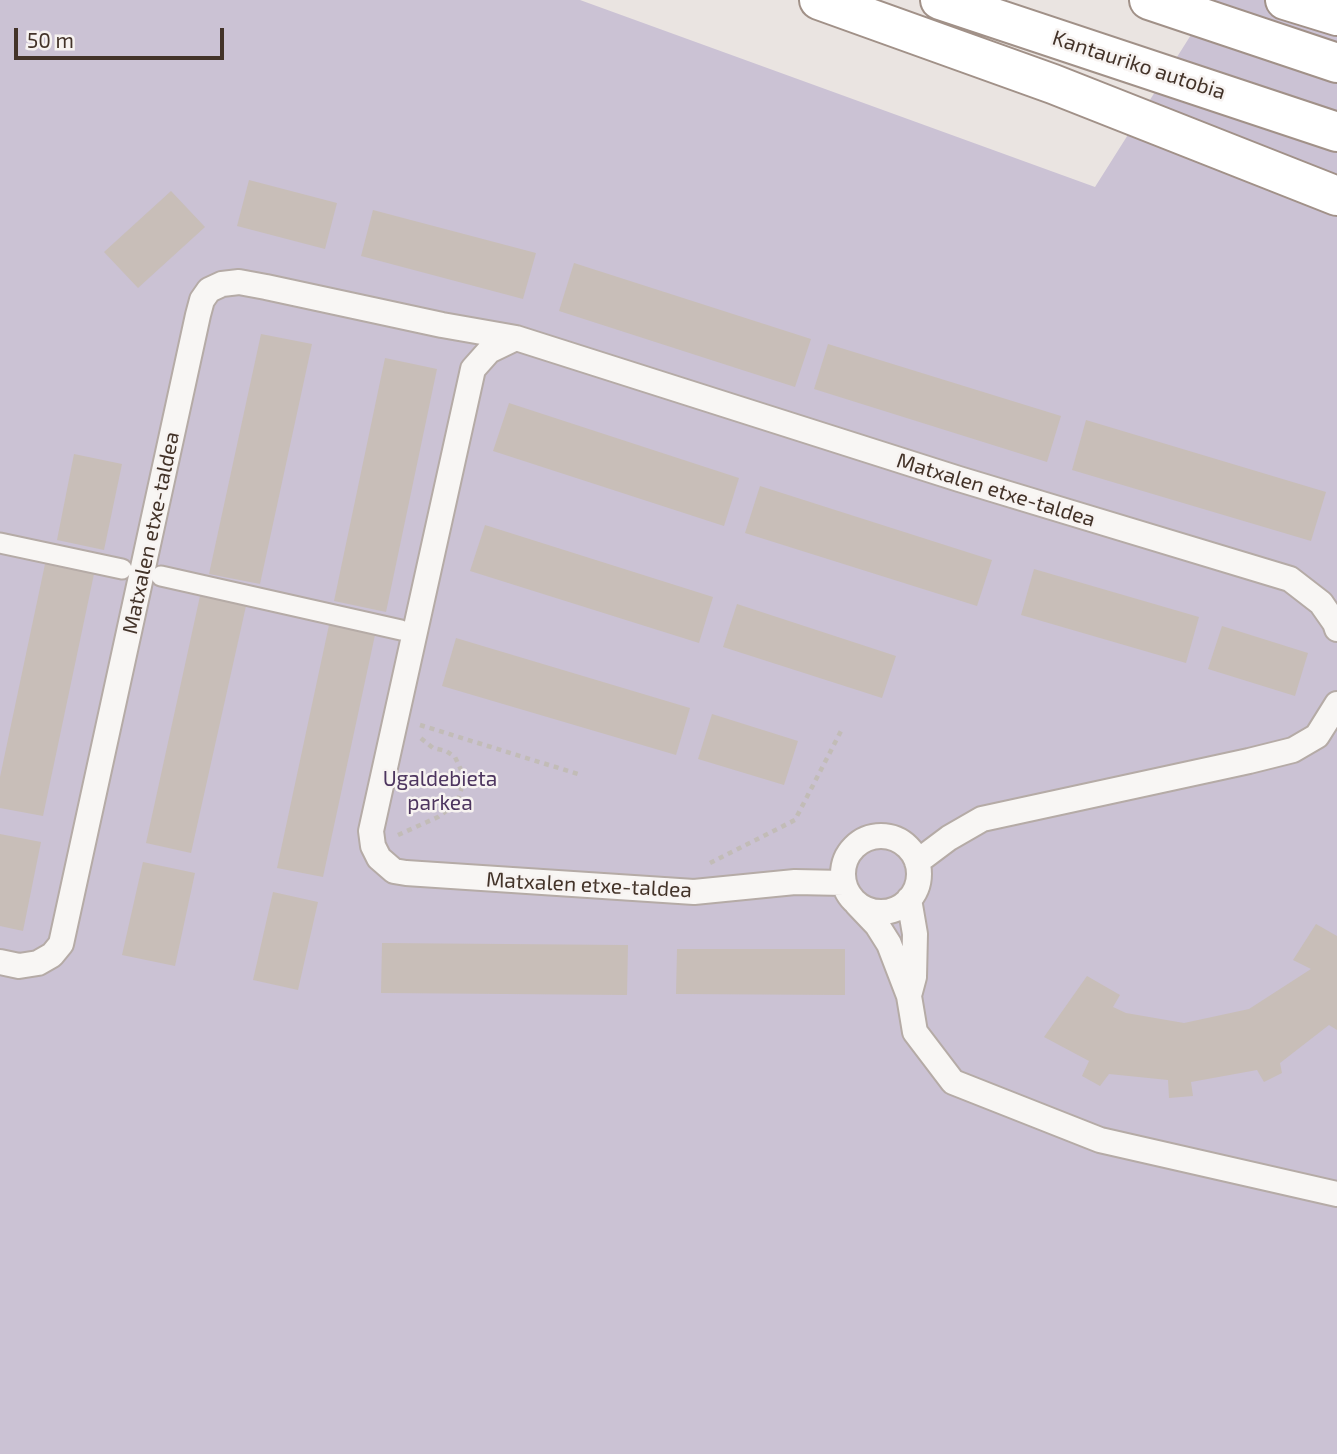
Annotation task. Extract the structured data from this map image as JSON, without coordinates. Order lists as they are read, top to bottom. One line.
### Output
{"streets":{"highway":["Kantauriko autobia"],"street":["Matxalen etxe-taldea"]},"parks":["Ugaldebieta parkea"],"scale_bar":"50 m"}
